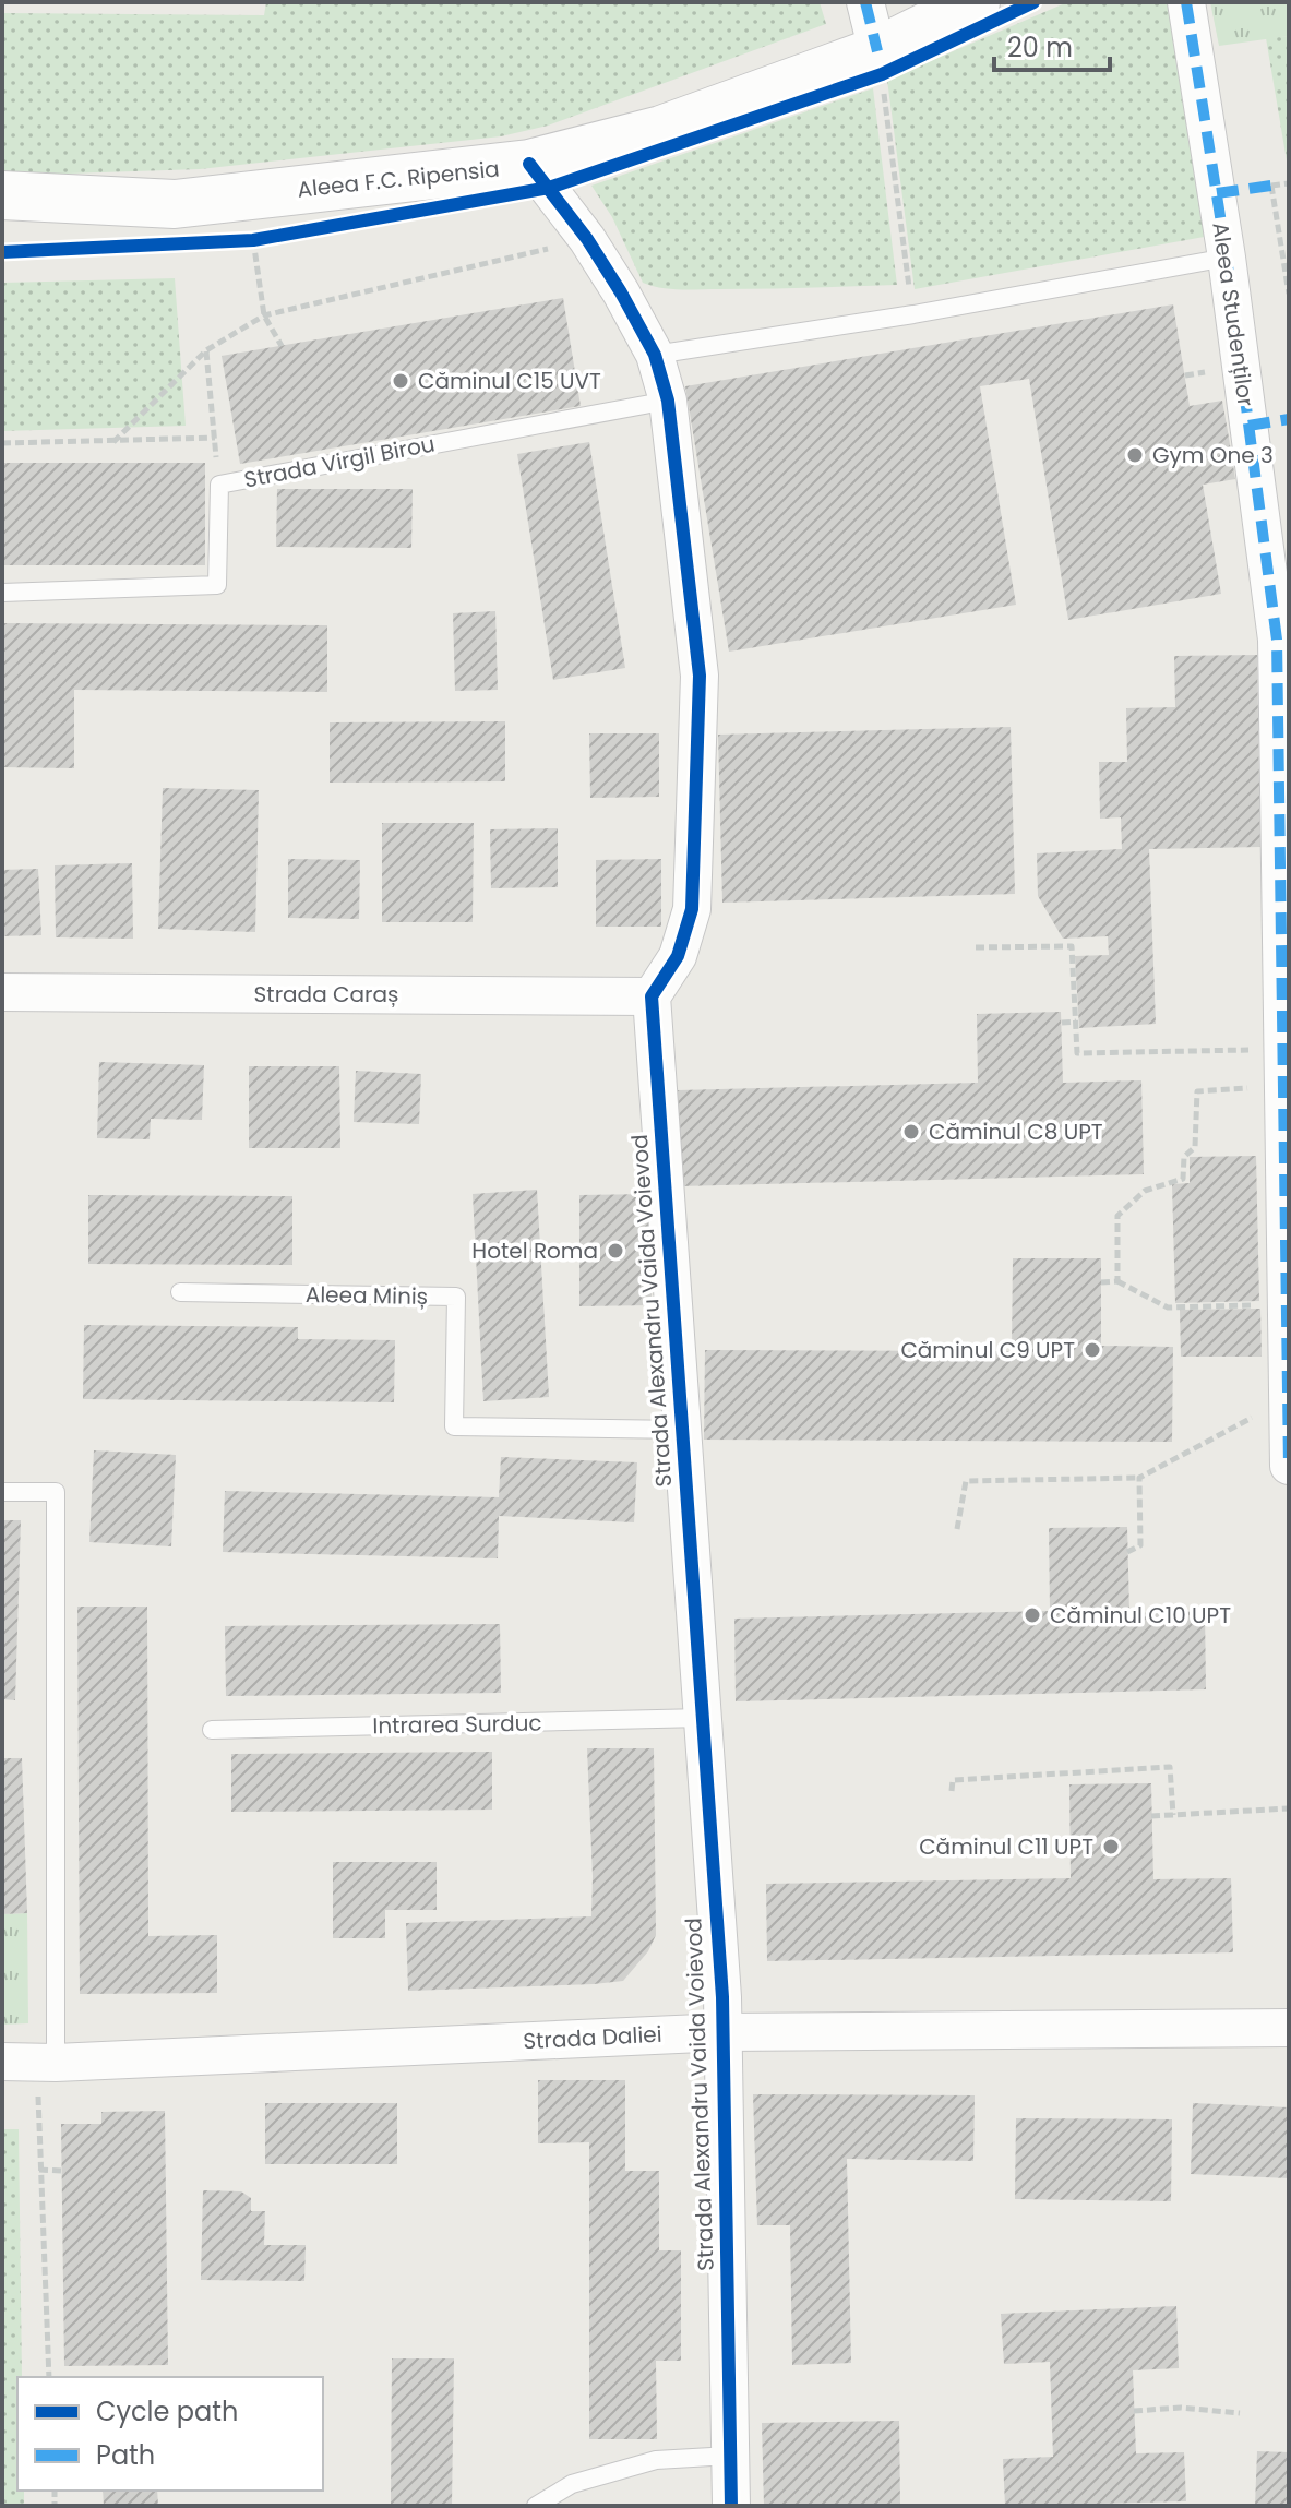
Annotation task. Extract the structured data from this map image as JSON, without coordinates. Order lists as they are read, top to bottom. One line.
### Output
{"streets":{"main road":["Aleea F.C. Ripensia"],"street":["Aleea Studenților","Strada Caraș","Strada Alexandru Vaida Voievod","Strada Daliei"],"lane":["Strada Virgil Birou","Aleea Miniș","Intrarea Surduc"]},"crossings":[["Strada Caraș","Strada Alexandru Vaida Voievod"],["Aleea Miniș","Strada Alexandru Vaida Voievod"],["Strada Alexandru Vaida Voievod","Intrarea Surduc"],["Strada Alexandru Vaida Voievod","Strada Daliei"]],"places":["Căminul C15 UVT","Gym One 3","Căminul C8 UPT","Hotel Roma","Căminul C9 UPT","Căminul C10 UPT","Căminul C11 UPT"],"legend":["Cycle path","Path"],"scale_bar":"20 m"}
